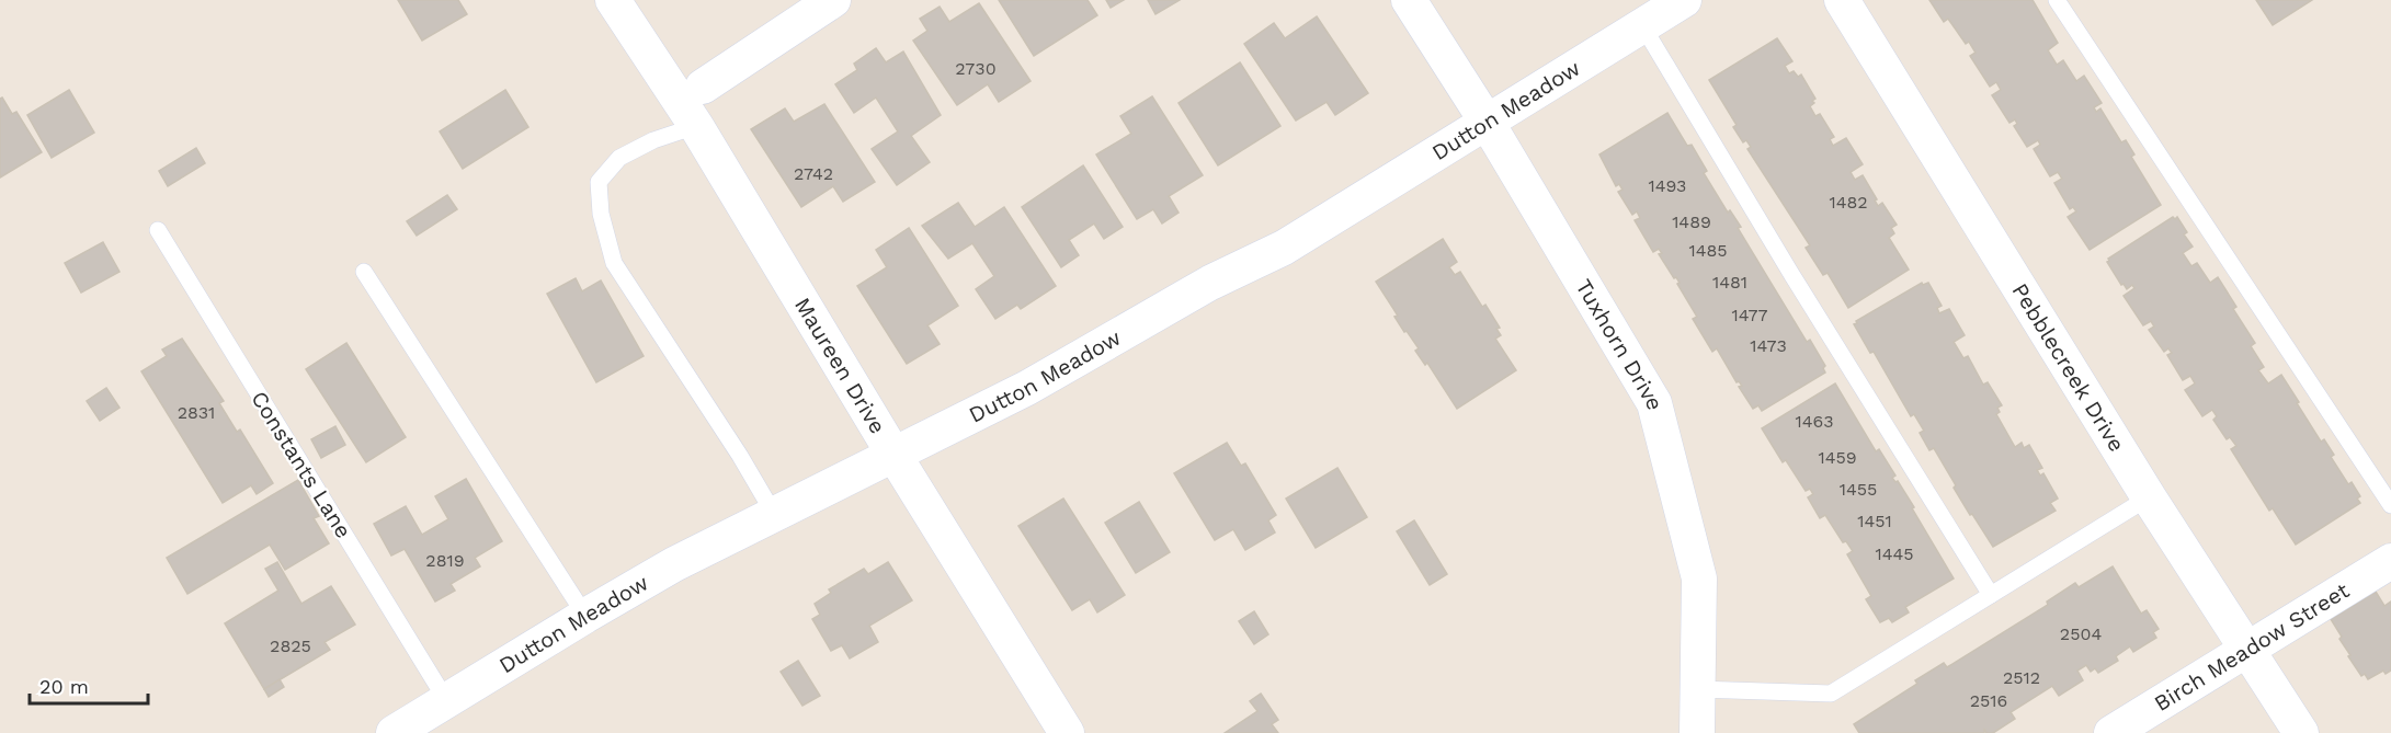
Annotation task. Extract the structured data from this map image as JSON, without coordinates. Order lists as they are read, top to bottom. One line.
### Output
{"streets":{"street":["Dutton Meadow","Tuxhorn Drive","Maureen Drive","Pebblecreek Drive","Birch Meadow Street"],"lane":["Constants Lane"]},"crossings":[["Dutton Meadow","Tuxhorn Drive"],["Dutton Meadow","Maureen Drive"],["Dutton Meadow","Constants Lane"],["Pebblecreek Drive","Birch Meadow Street"]],"house_numbers":["2730","2742","1493","1482","1489","1485","1481","1477","1473","2831","1463","1459","1455","1451","1445","2819","2504","2825","2512","2516"],"scale_bar":"20 m"}
